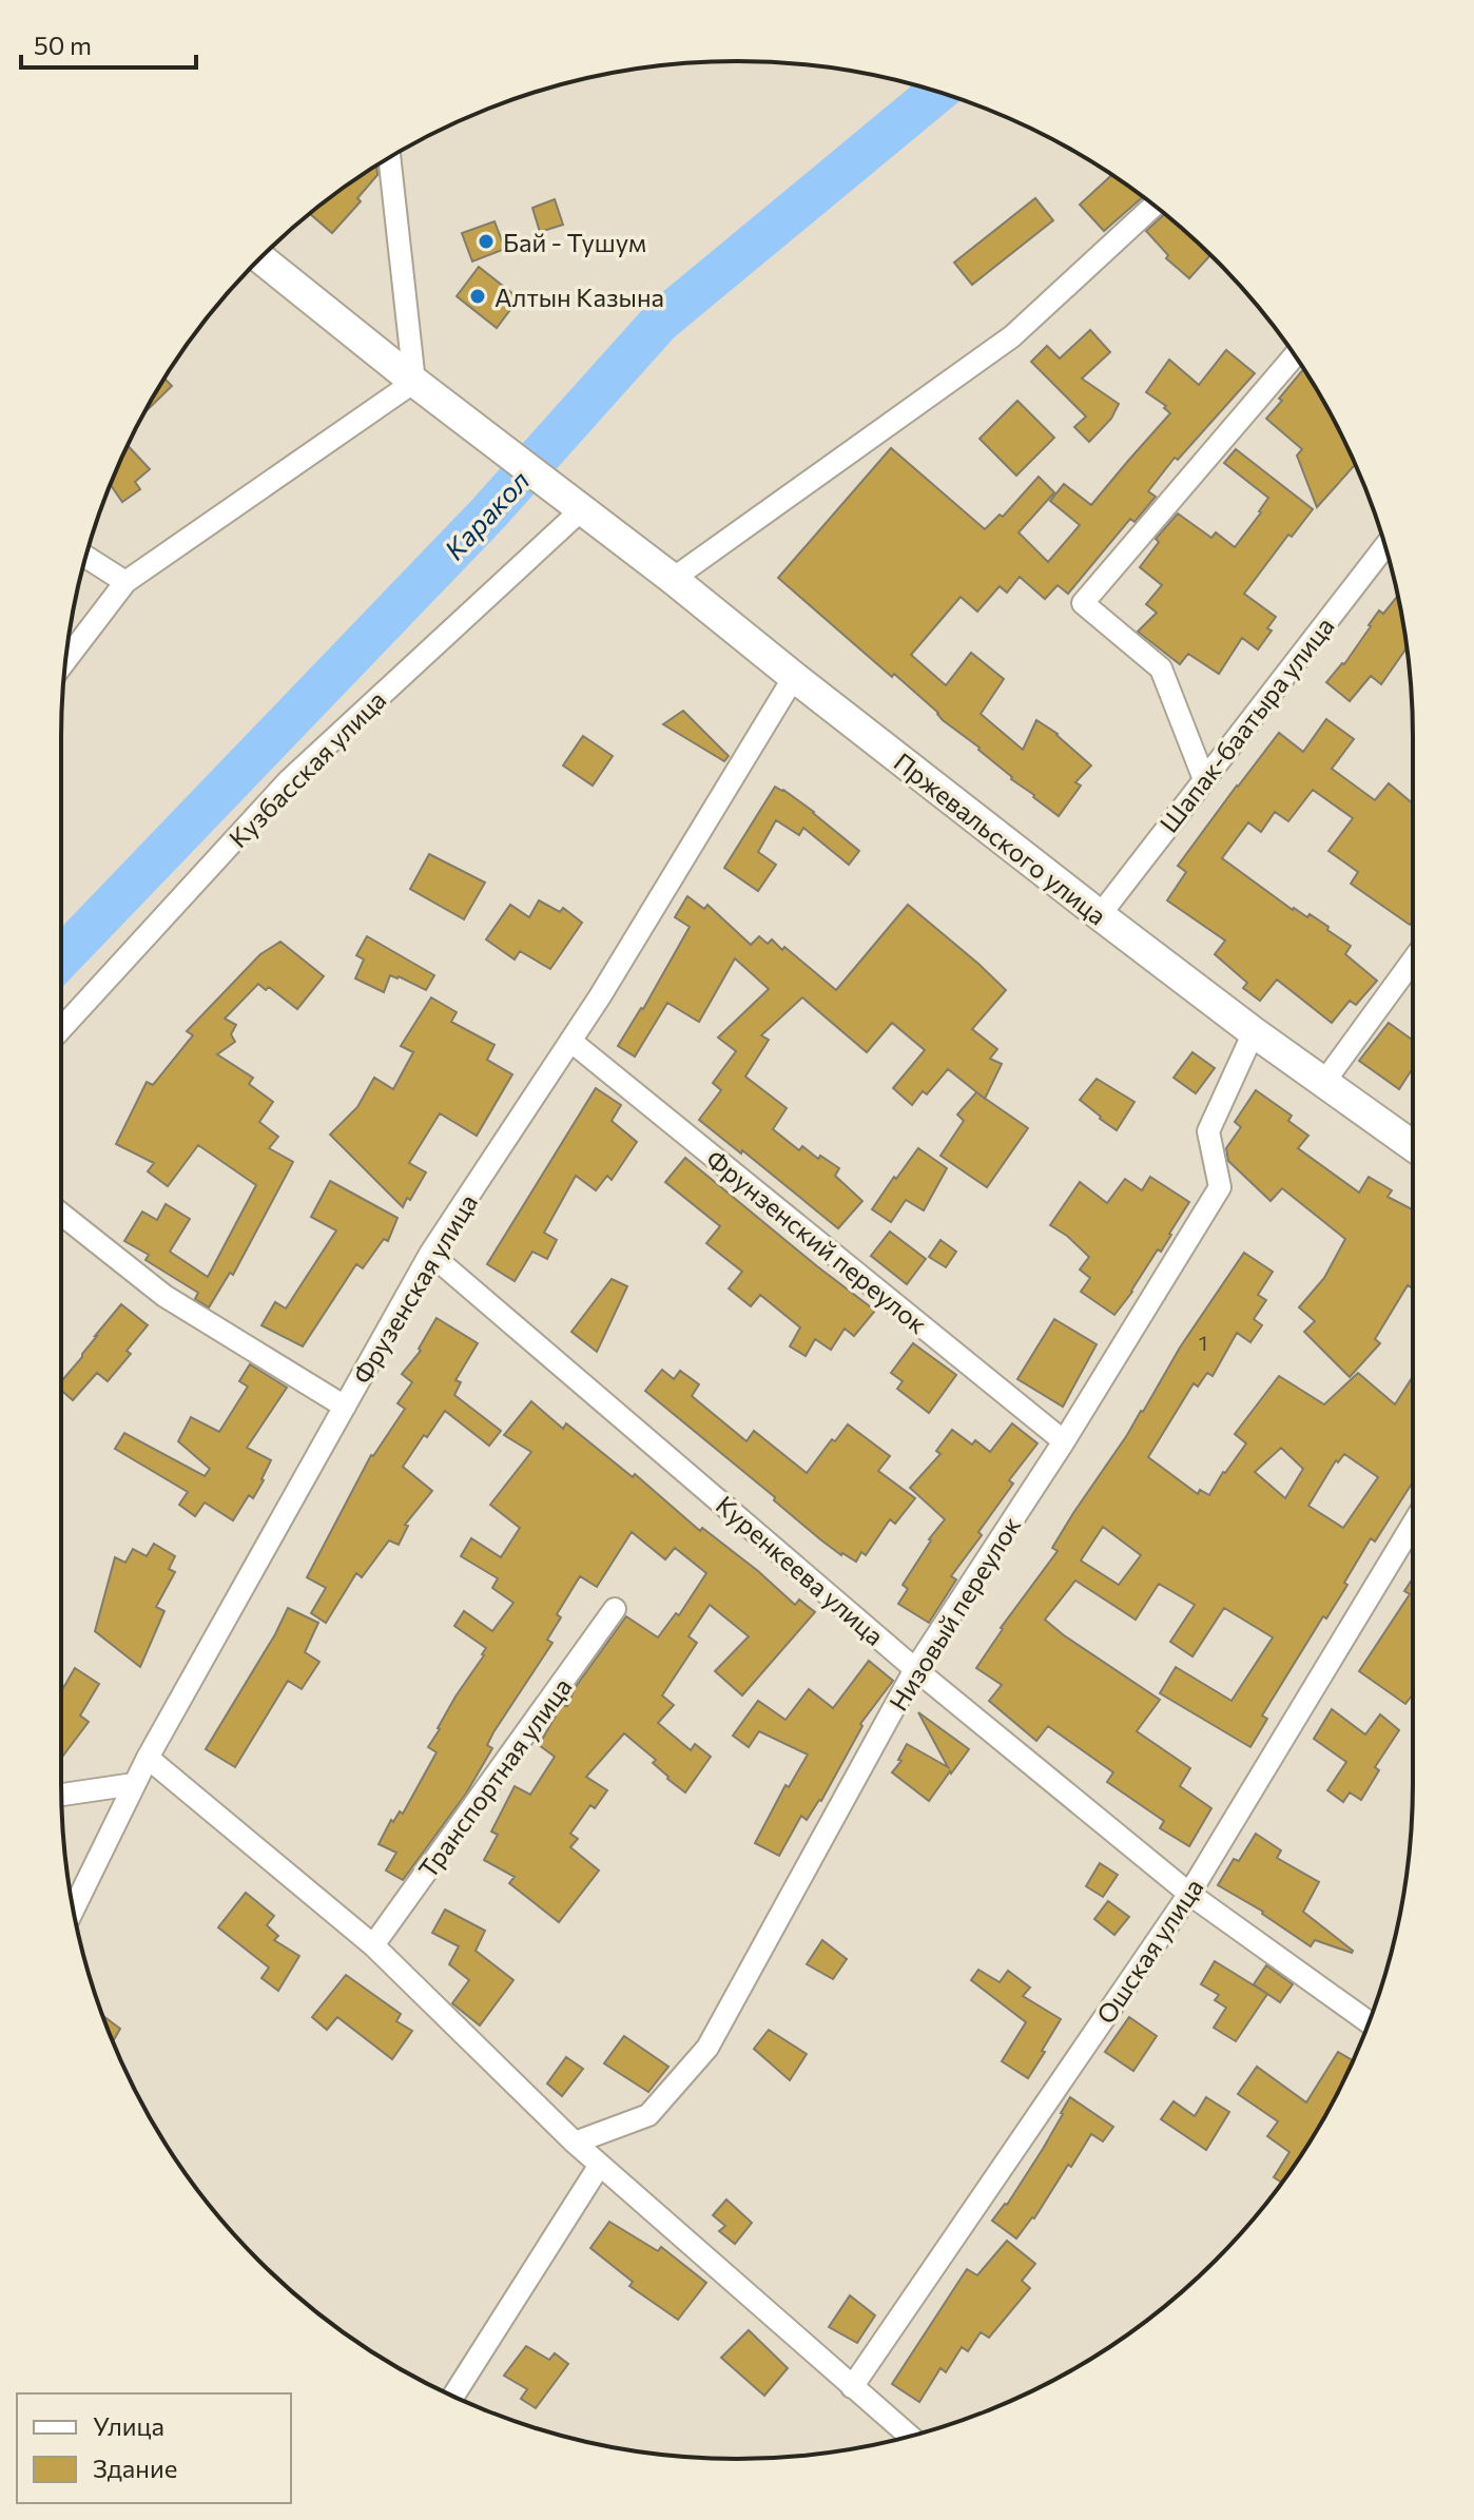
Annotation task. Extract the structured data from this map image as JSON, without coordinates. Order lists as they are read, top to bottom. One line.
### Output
{"streets":{"main road":["Пржевальского улица"],"street":["Шапак-баатыра улица","Кузбасская улица","Фрунзенский переулок","Фрузенская улица","Куренкеева улица","Низовый переулок","Транспортная улица","Ошская улица"]},"crossings":[["Шапак-баатыра улица","Пржевальского улица"],["Кузбасская улица","Пржевальского улица"],["Пржевальского улица","Фрузенская улица"],["Пржевальского улица","Низовый переулок"],["Фрунзенский переулок","Фрузенская улица"],["Фрунзенский переулок","Низовый переулок"],["Фрузенская улица","Куренкеева улица"],["Куренкеева улица","Низовый переулок"],["Куренкеева улица","Ошская улица"]],"water":["Каракол"],"places":["Бай - Тушум","Алтын Казына"],"house_numbers":["1"],"legend":["Улица","Здание"],"scale_bar":"50 m"}
